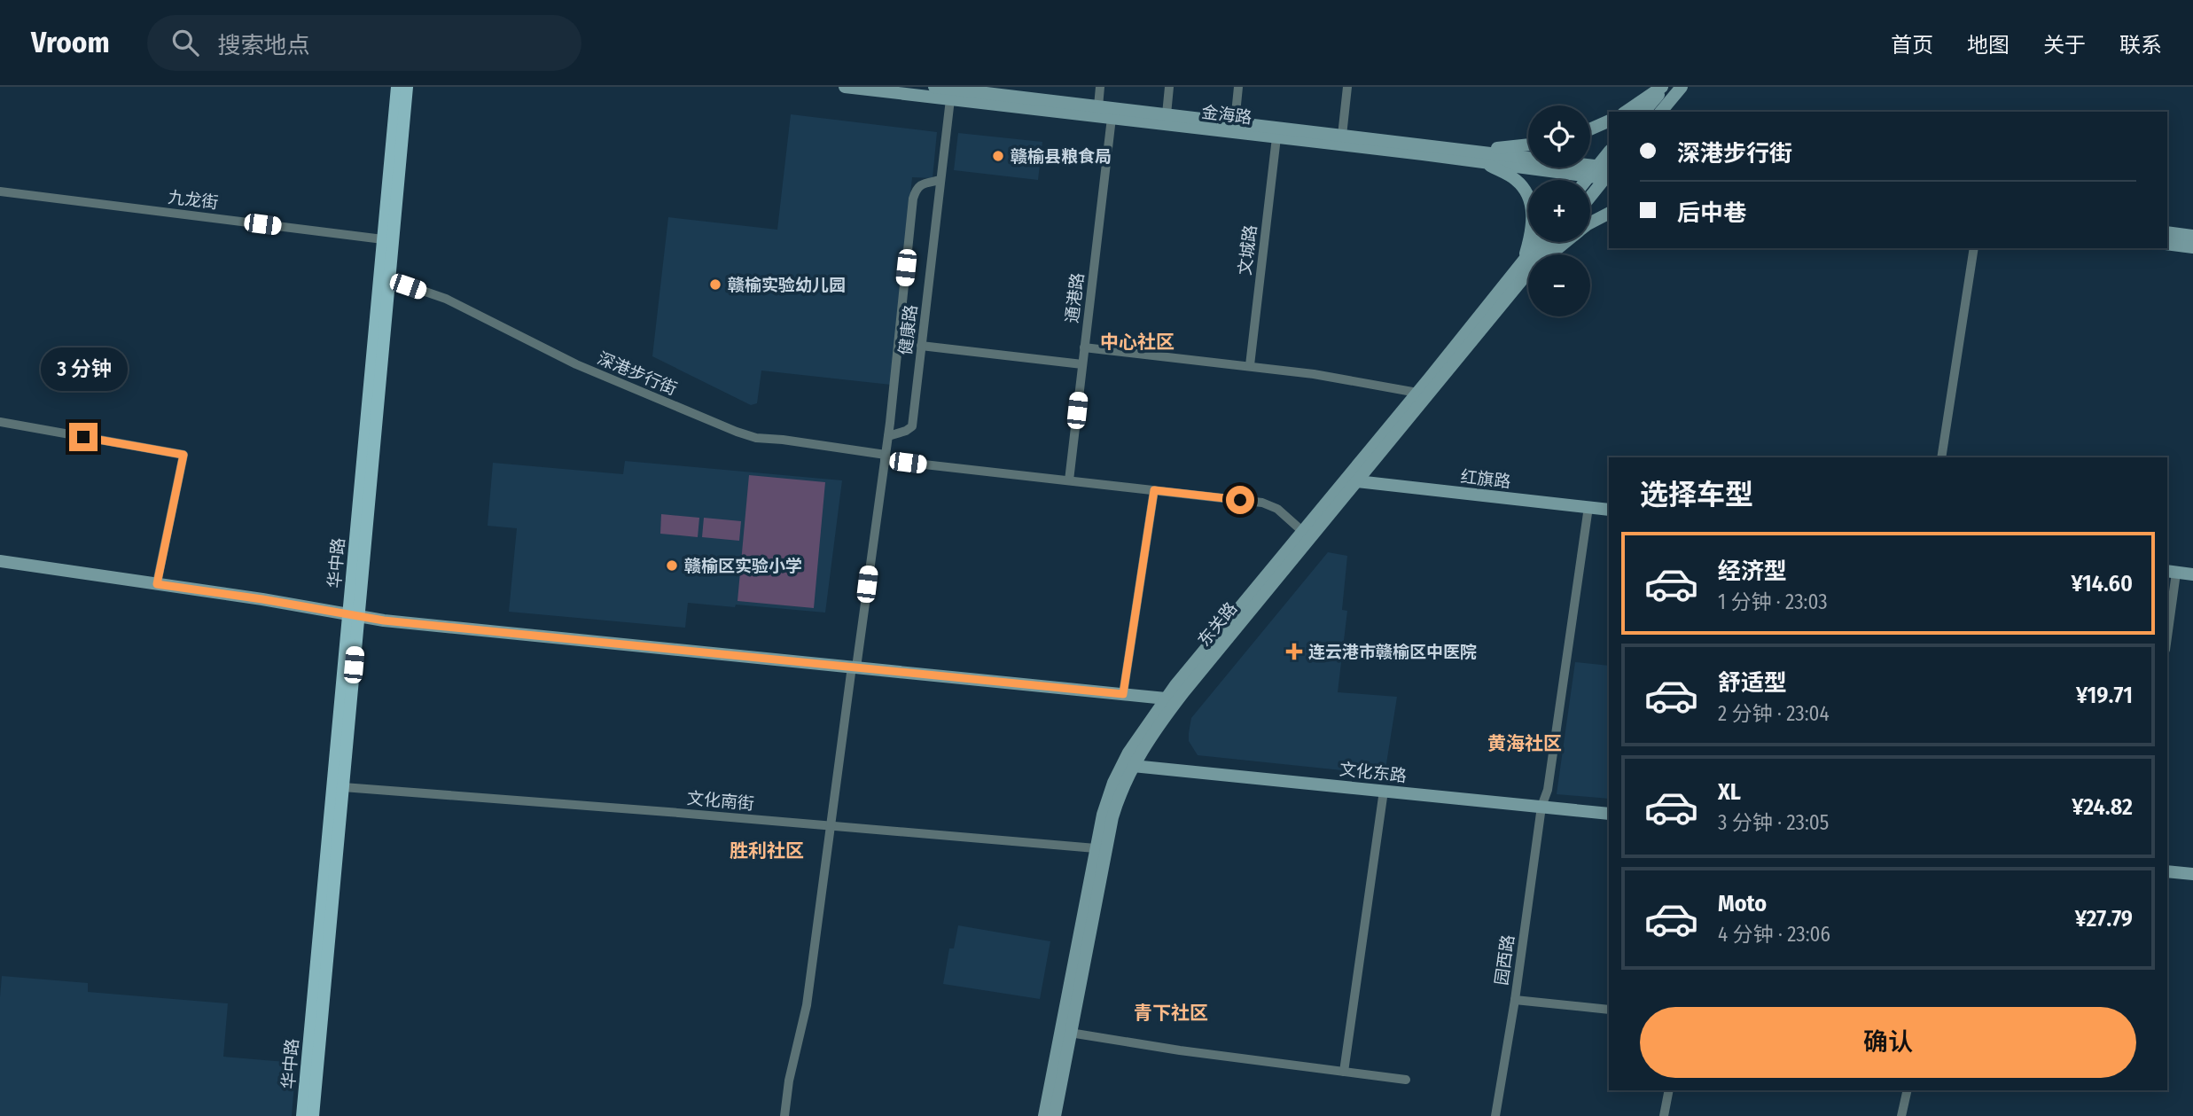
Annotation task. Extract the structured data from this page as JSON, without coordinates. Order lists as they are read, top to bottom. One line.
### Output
{"streets":{"main road":["金海路","红旗路","华中路","东关路","文化东路"],"street":["九龙街","文城路","通港路","健康路","深港步行街","文化南街","园西路"]},"crossings":[["金海路","文城路"],["金海路","通港路"],["金海路","健康路"],["九龙街","华中路"],["通港路","深港步行街"],["深港步行街","华中路"],["深港步行街","东关路"],["红旗路","东关路"],["红旗路","园西路"],["华中路","文化南街"],["东关路","文化东路"],["东关路","文化南街"],["文化东路","园西路"]],"districts":["中心社区","黄海社区","胜利社区","青下社区"],"places":{"other":["赣榆县粮食局","赣榆实验幼儿园","赣榆区实验小学"],"health":["连云港市赣榆区中医院"]},"page":{"header":"Vroom","search":"搜索地点","nav":["首页","地图","关于","联系"],"map_buttons":["+","−"],"banner":["深港步行街","后中巷"],"bubble":"3 分钟","heading":"选择车型","list":[{"name":"经济型","note":"1 分钟 · 23:03","value":"¥14.60"},{"name":"舒适型","note":"2 分钟 · 23:04","value":"¥19.71"},{"name":"XL","note":"3 分钟 · 23:05","value":"¥24.82"},{"name":"Moto","note":"4 分钟 · 23:06","value":"¥27.79"}],"buttons":"确认"}}
